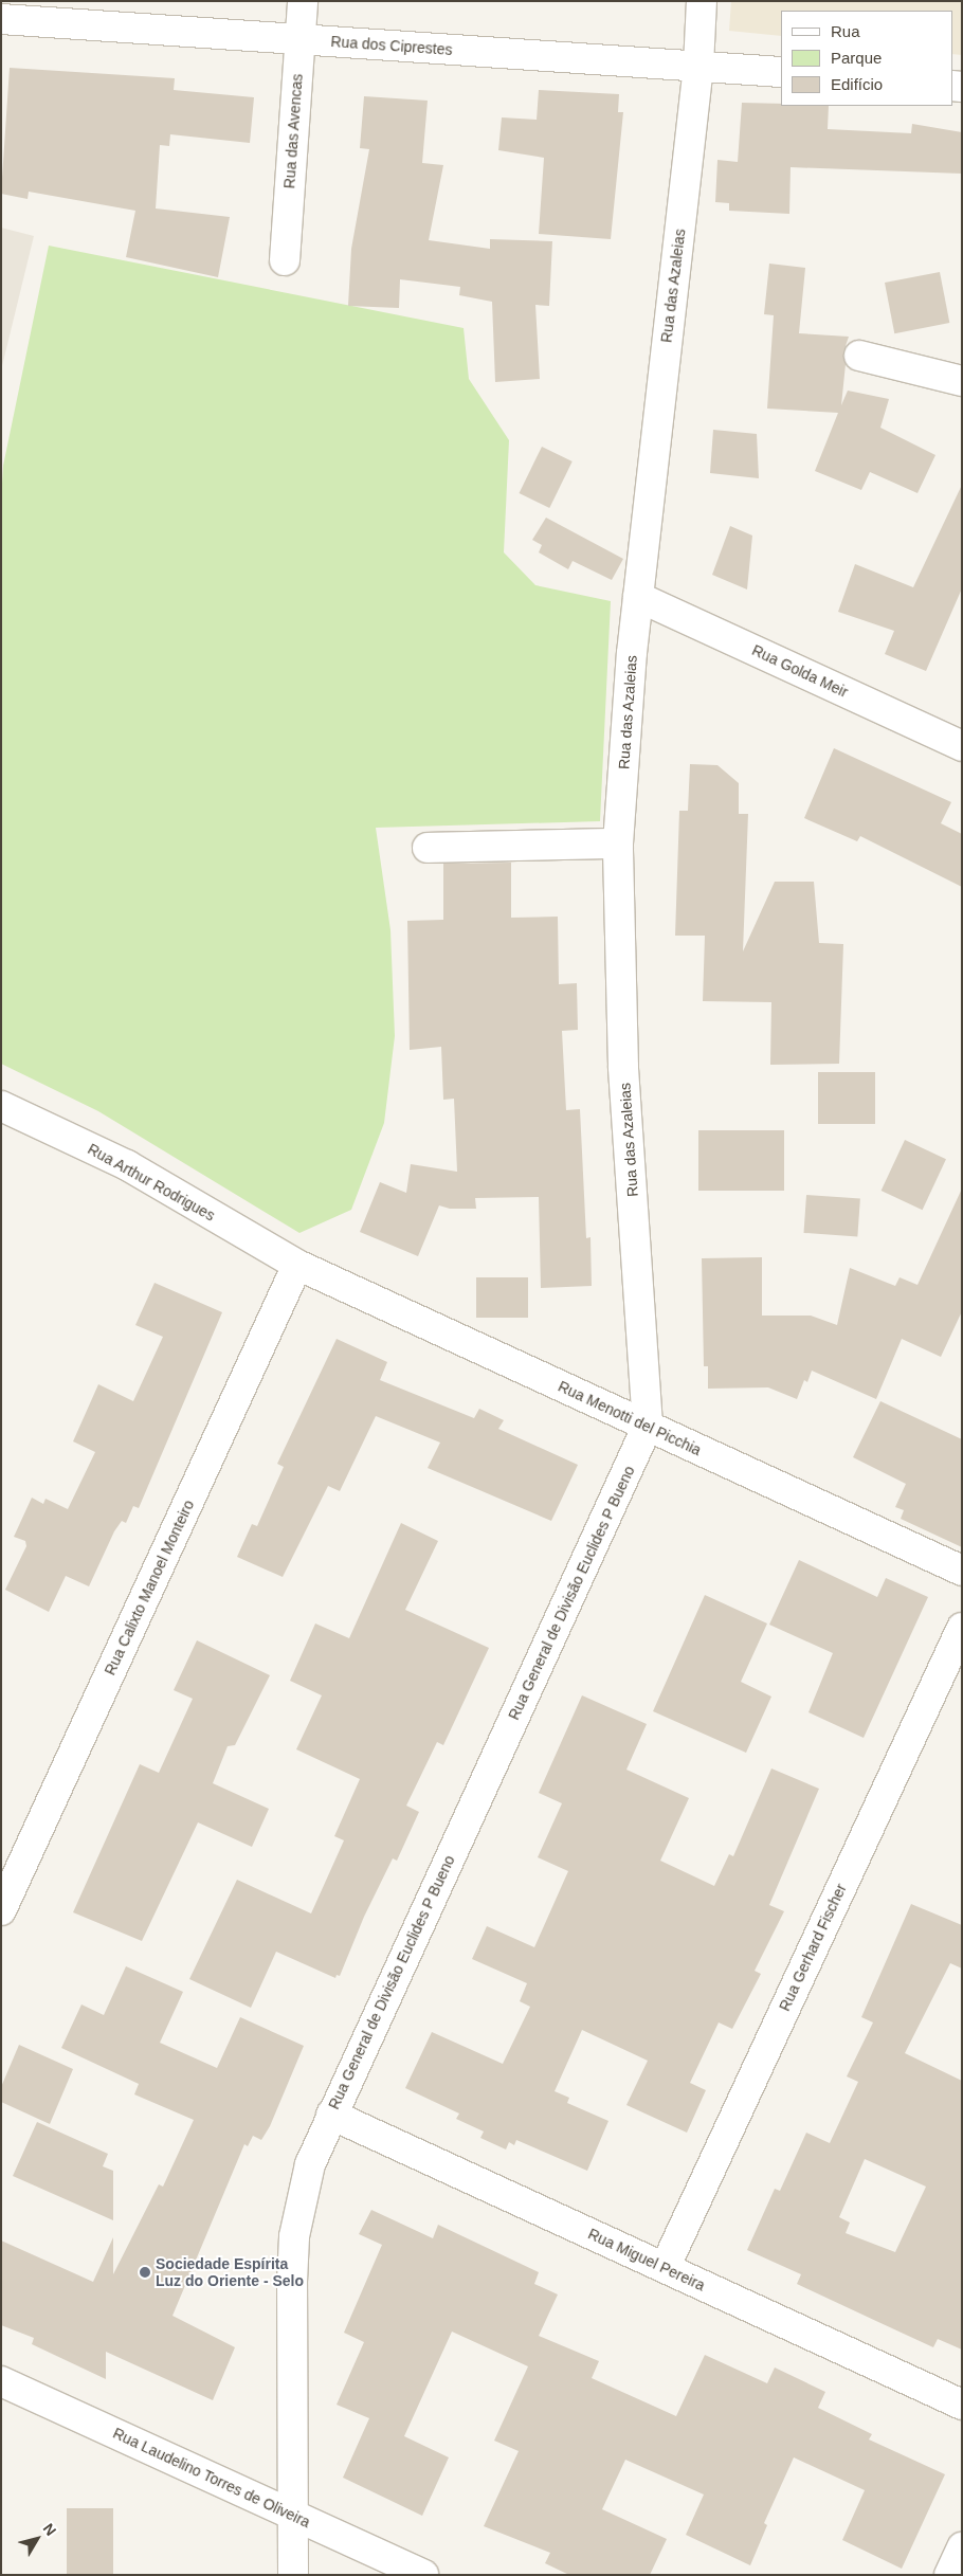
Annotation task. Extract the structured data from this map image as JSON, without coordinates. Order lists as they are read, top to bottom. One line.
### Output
{"streets":{"street":["Rua dos Ciprestes","Rua das Avencas","Rua das Azaleias","Rua Golda Meir","Rua Arthur Rodrigues","Rua Menotti del Picchia","Rua Calixto Manoel Monteiro","Rua General de Divisão Euclides P Bueno","Rua Gerhard Fischer","Rua Miguel Pereira","Rua Laudelino Torres de Oliveira"]},"crossings":[["Rua dos Ciprestes","Rua das Avencas"],["Rua dos Ciprestes","Rua das Azaleias"],["Rua das Azaleias","Rua Golda Meir"],["Rua das Azaleias","Rua Menotti del Picchia"],["Rua das Azaleias","Rua General de Divisão Euclides P Bueno"],["Rua Arthur Rodrigues","Rua Menotti del Picchia"],["Rua Arthur Rodrigues","Rua Calixto Manoel Monteiro"],["Rua Menotti del Picchia","Rua Calixto Manoel Monteiro"],["Rua Menotti del Picchia","Rua General de Divisão Euclides P Bueno"],["Rua General de Divisão Euclides P Bueno","Rua Miguel Pereira"],["Rua General de Divisão Euclides P Bueno","Rua Laudelino Torres de Oliveira"],["Rua Gerhard Fischer","Rua Miguel Pereira"]],"places":["Sociedade Espírita Luz do Oriente - Selo"],"legend":["Rua","Parque","Edifício"],"north":"top right"}
